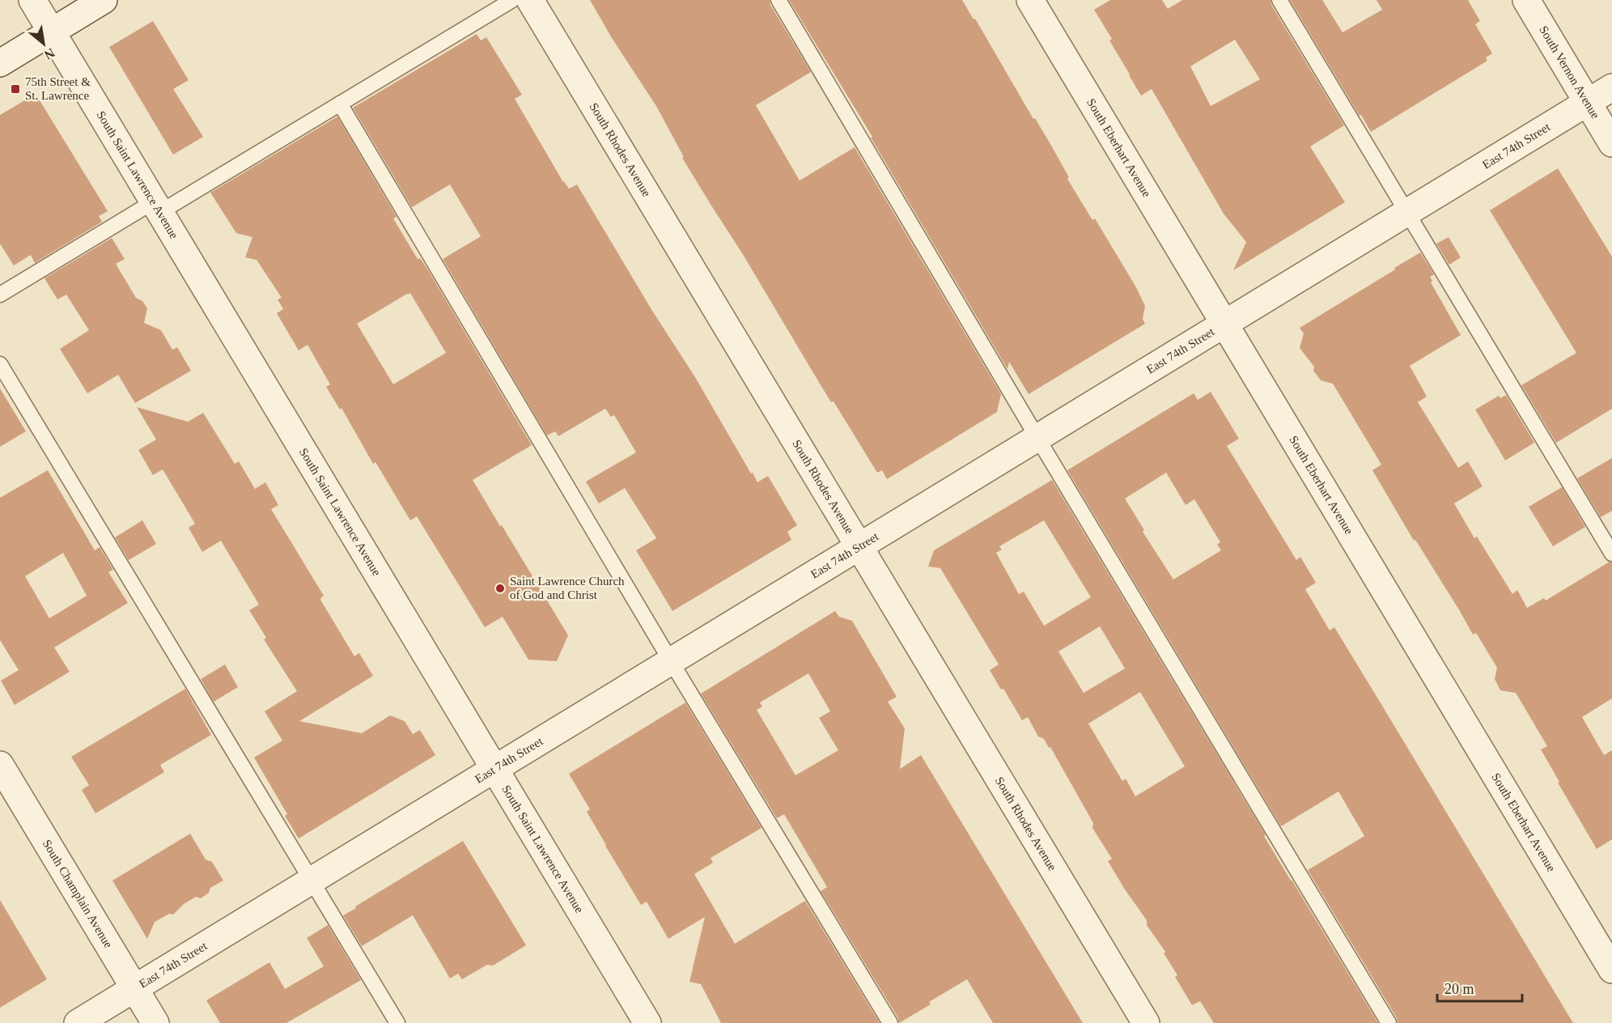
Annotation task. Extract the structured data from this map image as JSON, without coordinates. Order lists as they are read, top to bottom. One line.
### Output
{"streets":{"street":["South Vernon Avenue","East 74th Street","South Eberhart Avenue","South Rhodes Avenue","South Saint Lawrence Avenue","South Champlain Avenue"]},"crossings":[["South Vernon Avenue","East 74th Street"],["East 74th Street","South Eberhart Avenue"],["East 74th Street","South Rhodes Avenue"],["East 74th Street","South Saint Lawrence Avenue"],["East 74th Street","South Champlain Avenue"]],"places":{"transit":["75th Street & St. Lawrence"],"other":["Saint Lawrence Church of God and Christ"]},"scale_bar":"20 m","north":"bottom right"}
